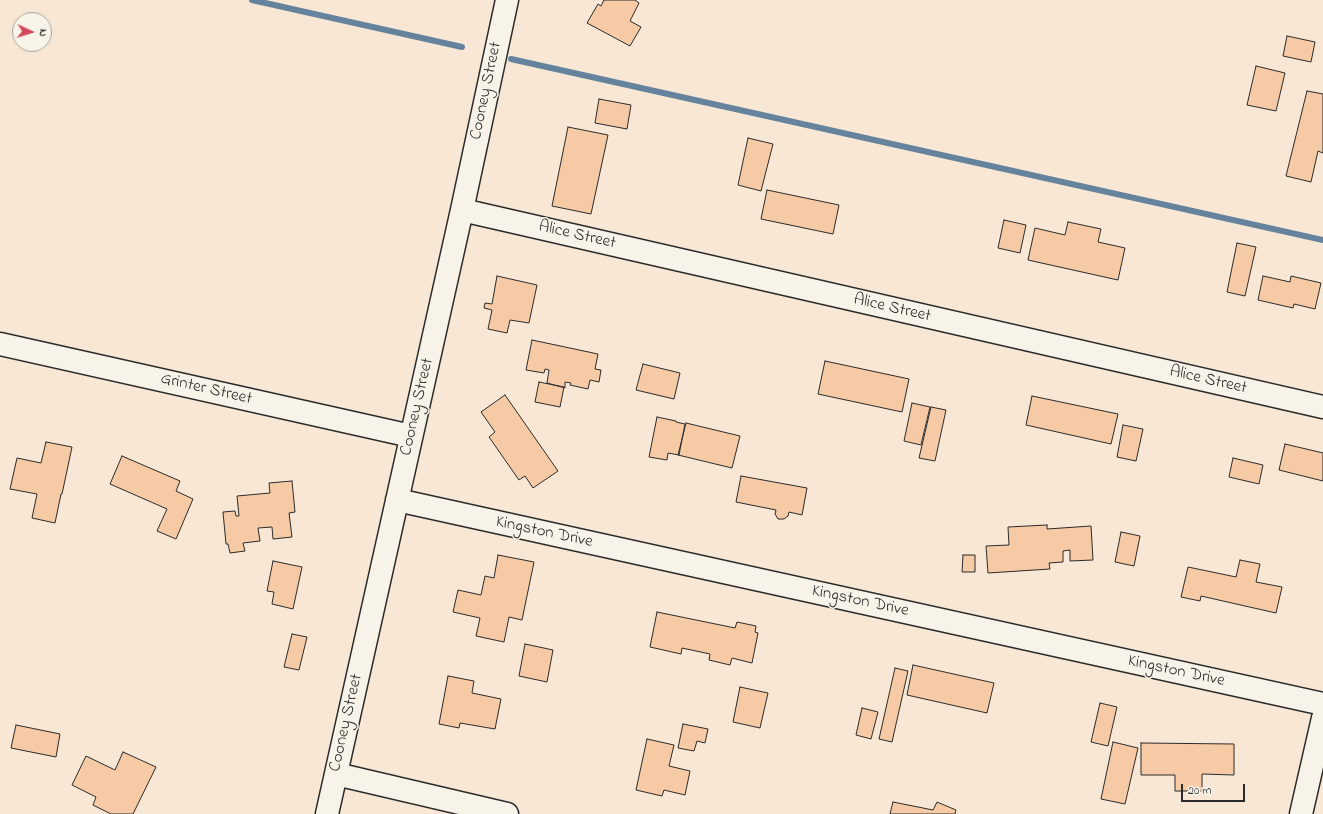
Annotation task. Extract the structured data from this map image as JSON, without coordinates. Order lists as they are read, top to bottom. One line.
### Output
{"streets":{"street":["Cooney Street","Alice Street","Grinter Street","Kingston Drive"]},"crossings":[["Cooney Street","Alice Street"],["Cooney Street","Grinter Street"],["Cooney Street","Kingston Drive"]],"scale_bar":"20 m","north":"right"}
